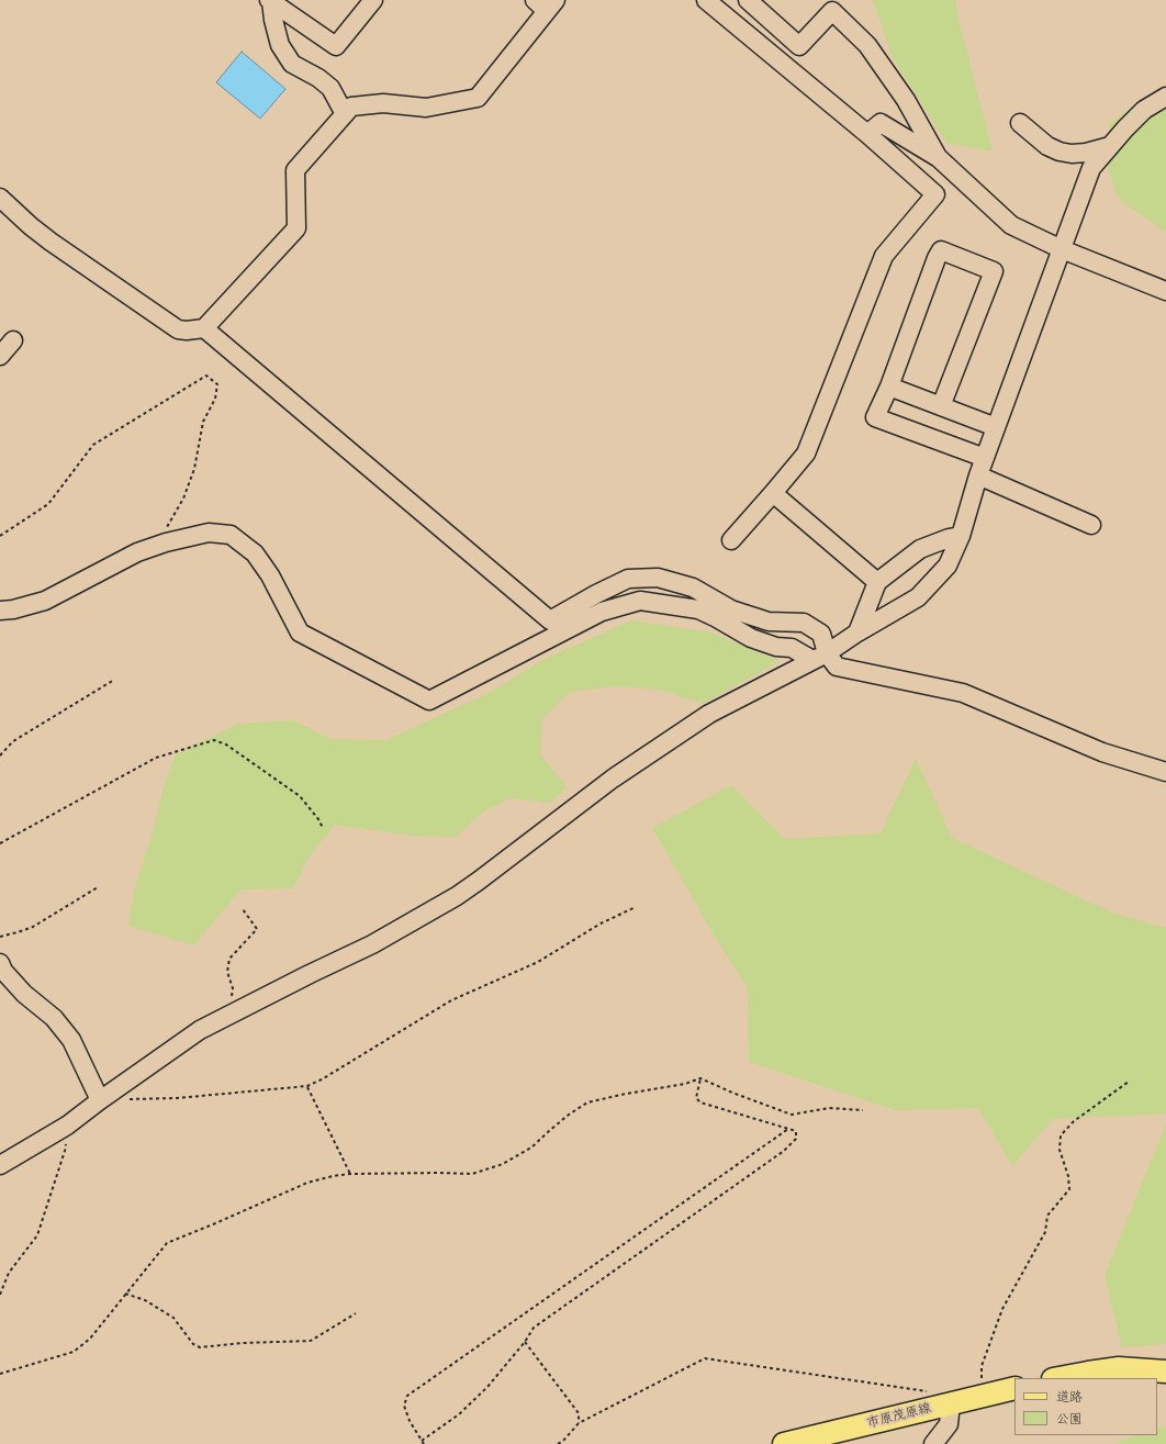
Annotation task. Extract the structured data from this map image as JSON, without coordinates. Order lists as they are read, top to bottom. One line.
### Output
{"streets":{"main road":["市原茂原線"]},"legend":["道路","公園"]}
